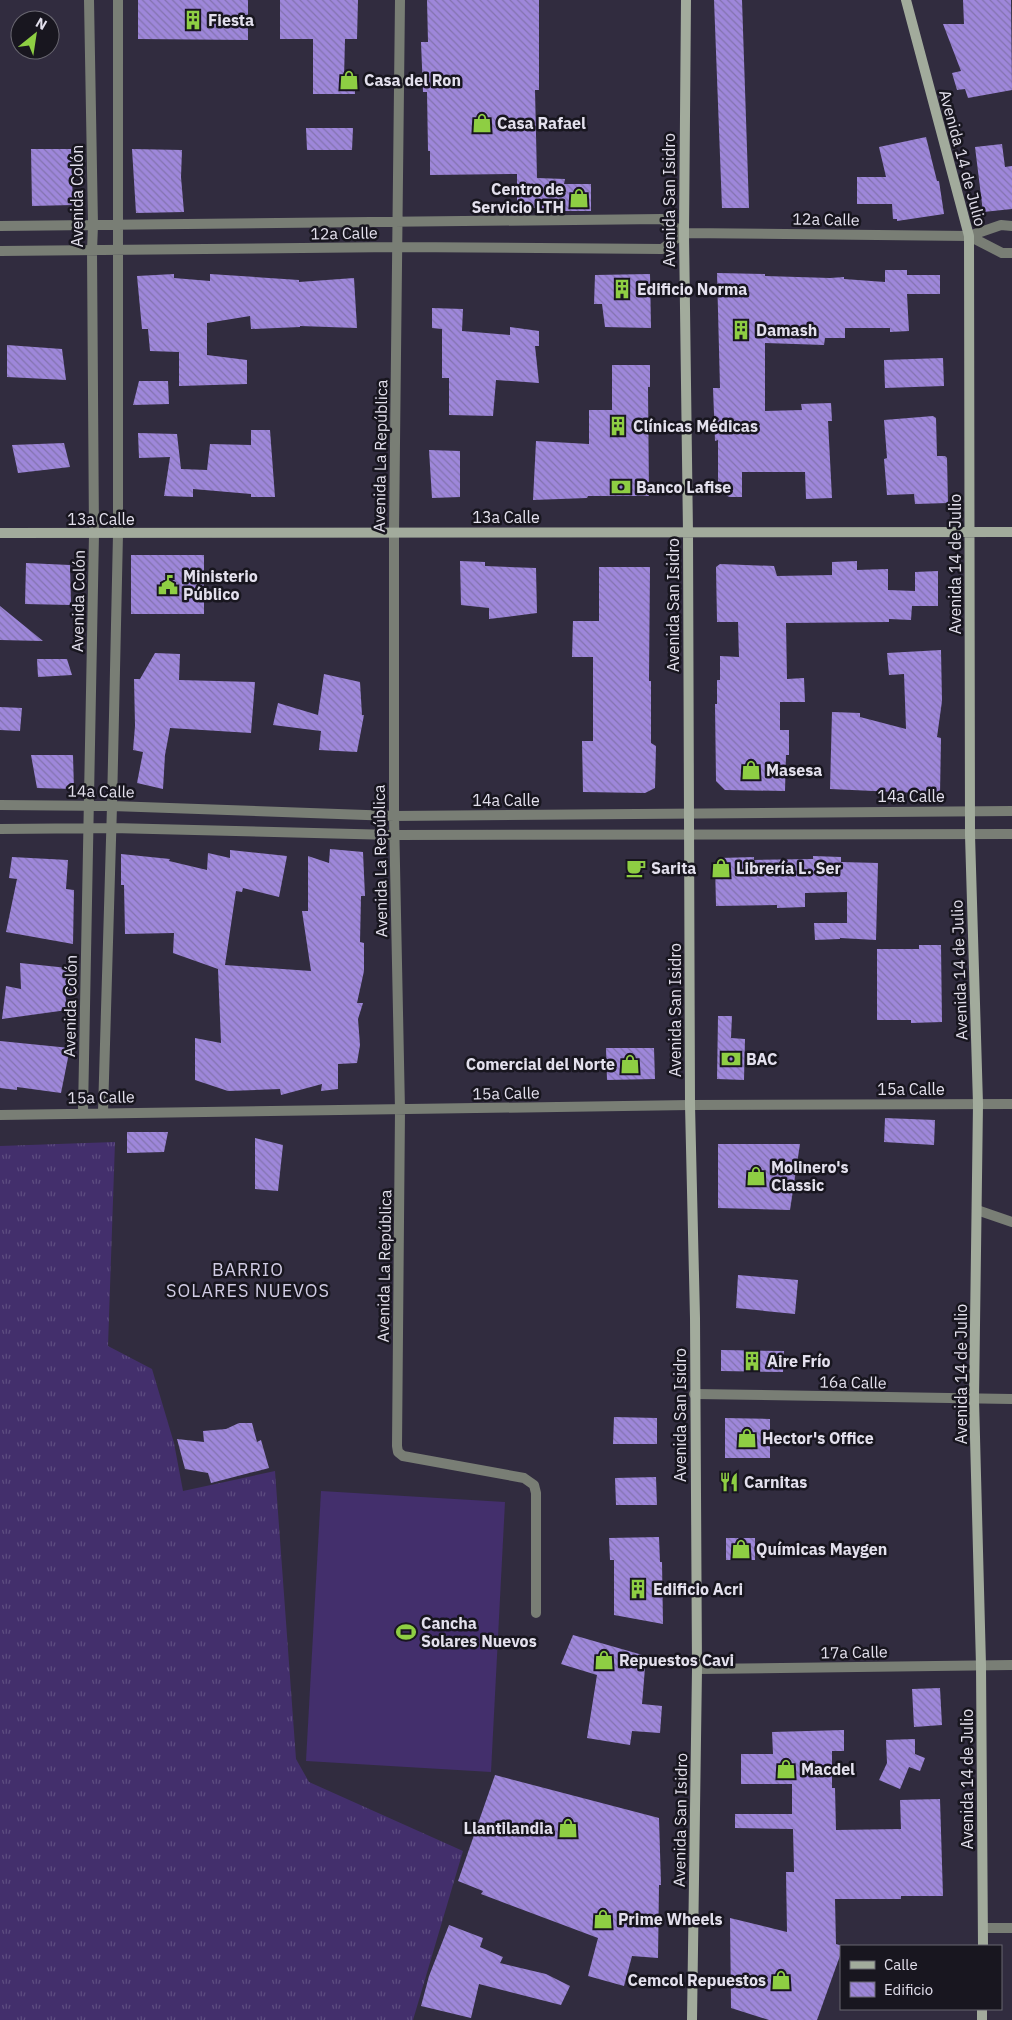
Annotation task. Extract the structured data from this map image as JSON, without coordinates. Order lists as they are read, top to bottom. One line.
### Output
{"streets":{"street":["Avenida 14 de Julio","Avenida Colón","Avenida San Isidro","12a Calle","Avenida La República","13a Calle","14a Calle","15a Calle","16a Calle","17a Calle"]},"crossings":[["Avenida 14 de Julio","12a Calle"],["Avenida 14 de Julio","13a Calle"],["Avenida 14 de Julio","14a Calle"],["Avenida 14 de Julio","15a Calle"],["Avenida 14 de Julio","16a Calle"],["Avenida 14 de Julio","17a Calle"],["Avenida Colón","12a Calle"],["Avenida Colón","13a Calle"],["Avenida Colón","14a Calle"],["Avenida Colón","15a Calle"],["Avenida San Isidro","12a Calle"],["Avenida San Isidro","13a Calle"],["Avenida San Isidro","14a Calle"],["Avenida San Isidro","15a Calle"],["Avenida San Isidro","16a Calle"],["Avenida San Isidro","17a Calle"],["12a Calle","Avenida La República"],["Avenida La República","13a Calle"],["Avenida La República","14a Calle"],["Avenida La República","15a Calle"]],"districts":["BARRIO SOLARES NUEVOS"],"places":{"building":["Fiesta","Edificio Norma","Damash","Clínicas Médicas","Aire Frío","Edificio Acri"],"shop":["Casa del Ron","Casa Rafael","Centro de Servicio LTH","Masesa","Librería L. Ser","Comercial del Norte","Molinero's Classic","Hector's Office","Químicas Maygen","Repuestos Cavi","Macdel","Llantilandia","Prime Wheels","Cemcol Repuestos"],"bank":["Banco Lafise","BAC"],"public building":["Ministerio Público"],"cafe":["Sarita"],"restaurant":["Carnitas"],"sports":["Cancha Solares Nuevos"]},"legend":["Calle","Edificio"],"north":"top right"}
